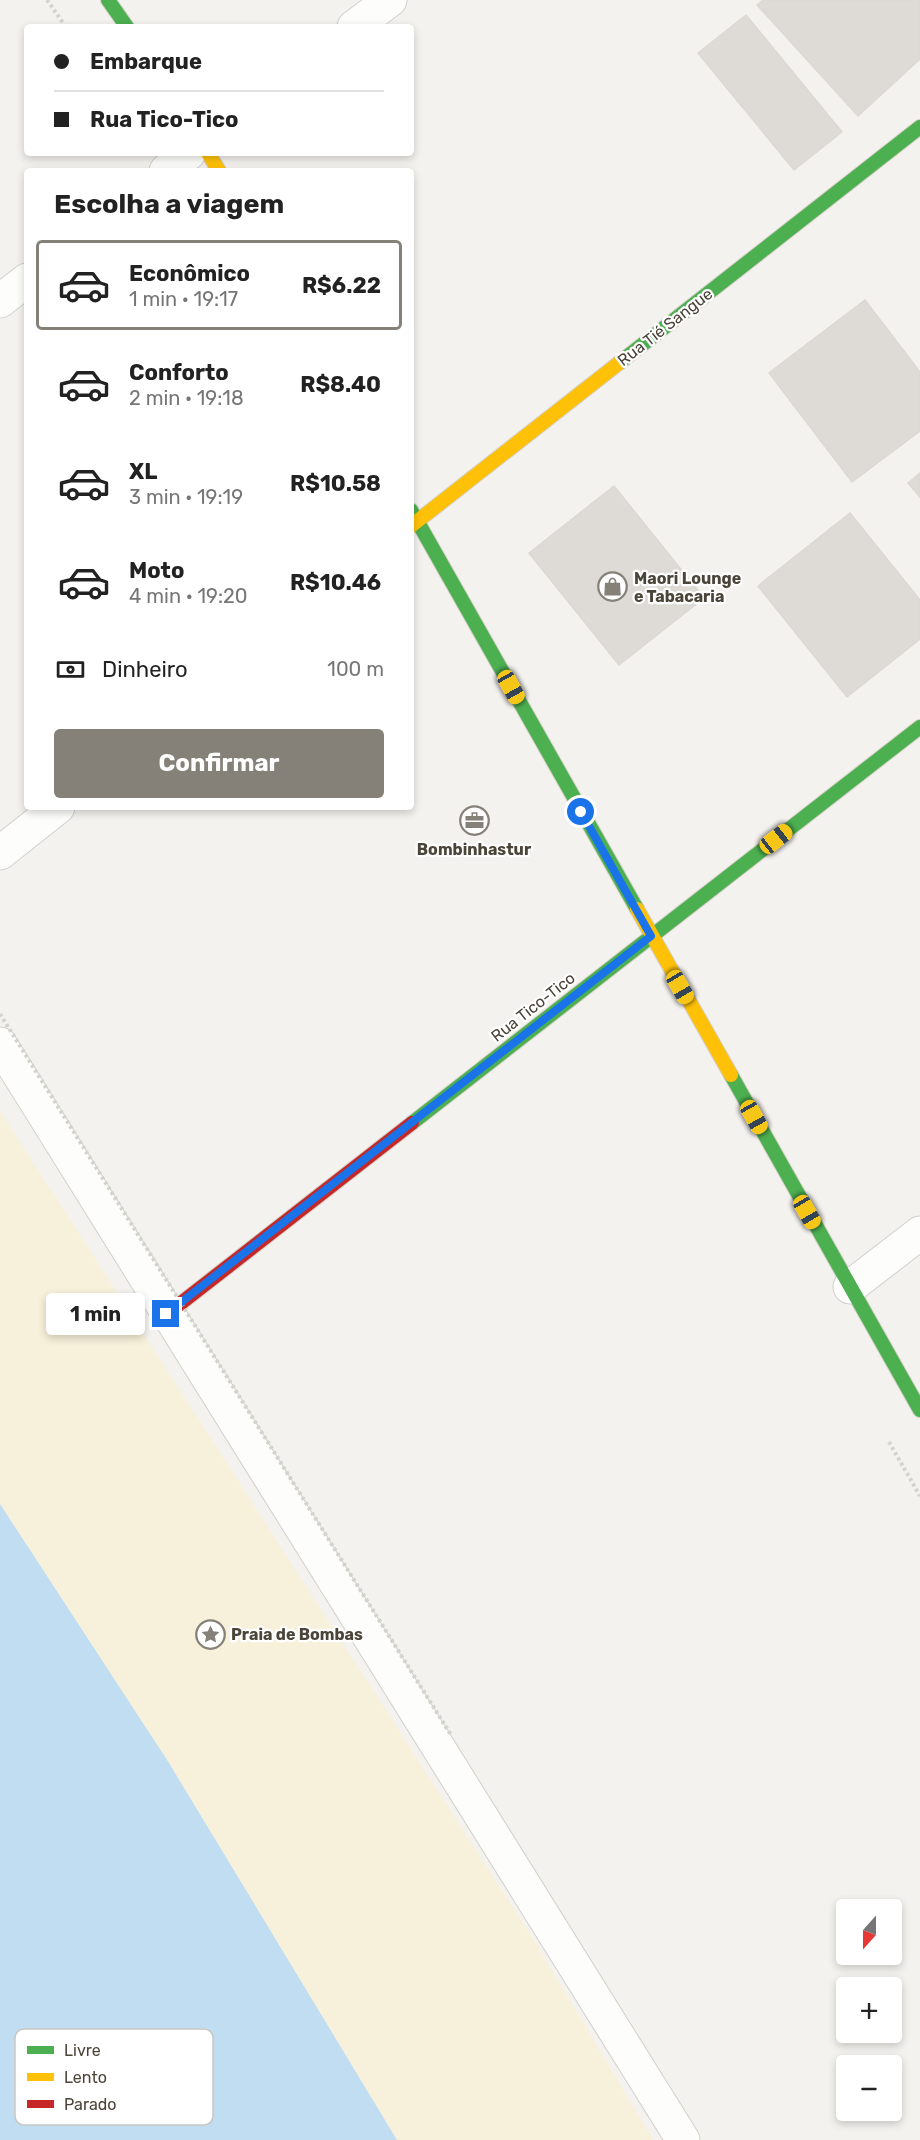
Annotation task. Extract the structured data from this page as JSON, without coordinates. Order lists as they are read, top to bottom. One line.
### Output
{"streets":{"street":["Rua Tié Sangue","Rua Tico-Tico"]},"places":{"shop":["Maori Lounge e Tabacaria"],"office":["Bombinhastur"],"place":["Praia de Bombas"]},"legend":["Livre","Lento","Parado"],"north":"bottom","page":{"banner":["Embarque","Rua Tico-Tico"],"heading":"Escolha a viagem","list":[{"name":"Econômico","note":"1 min · 19:17","value":"R$6.22"},{"name":"Conforto","note":"2 min · 19:18","value":"R$8.40"},{"name":"XL","note":"3 min · 19:19","value":"R$10.58"},{"name":"Moto","note":"4 min · 19:20","value":"R$10.46"}],"pay":["Dinheiro","100 m"],"buttons":"Confirmar","bubble":"1 min","map_buttons":["+","−"]}}
